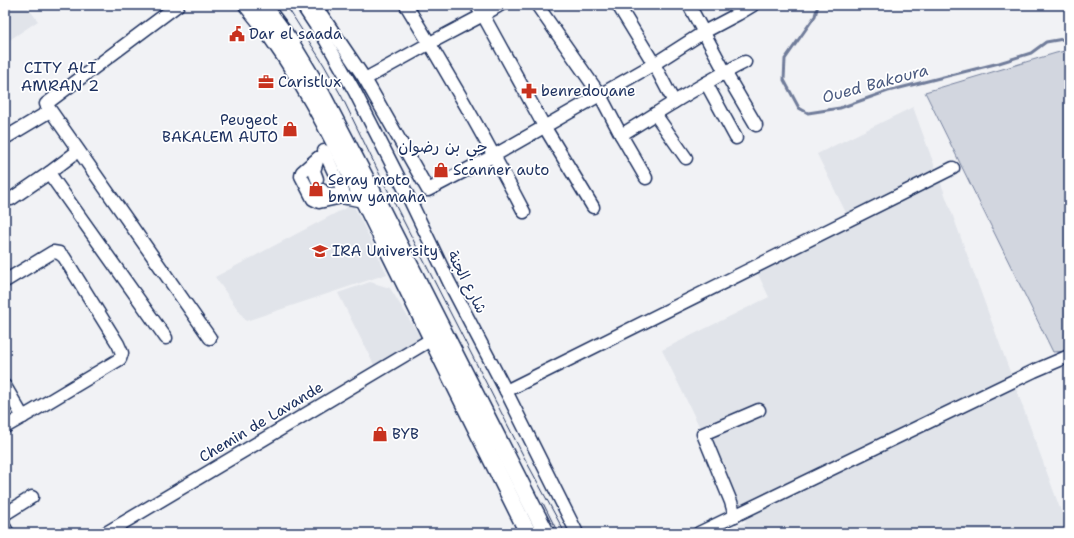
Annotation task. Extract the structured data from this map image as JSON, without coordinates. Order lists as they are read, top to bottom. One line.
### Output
{"streets":{"street":["شارع الجنة","Chemin de Lavande"]},"districts":["CITY ALI AMRAN 2","حي بن رضوان"],"water":["Oued Bakoura"],"places":{"public building":["Dar el saada"],"office":["Caristlux"],"pharmacy":["benredouane"],"shop":["Peugeot BAKALEM AUTO","Scanner auto","Seray moto bmw yamaha","BYB"],"school or university":["IRA University"]}}
